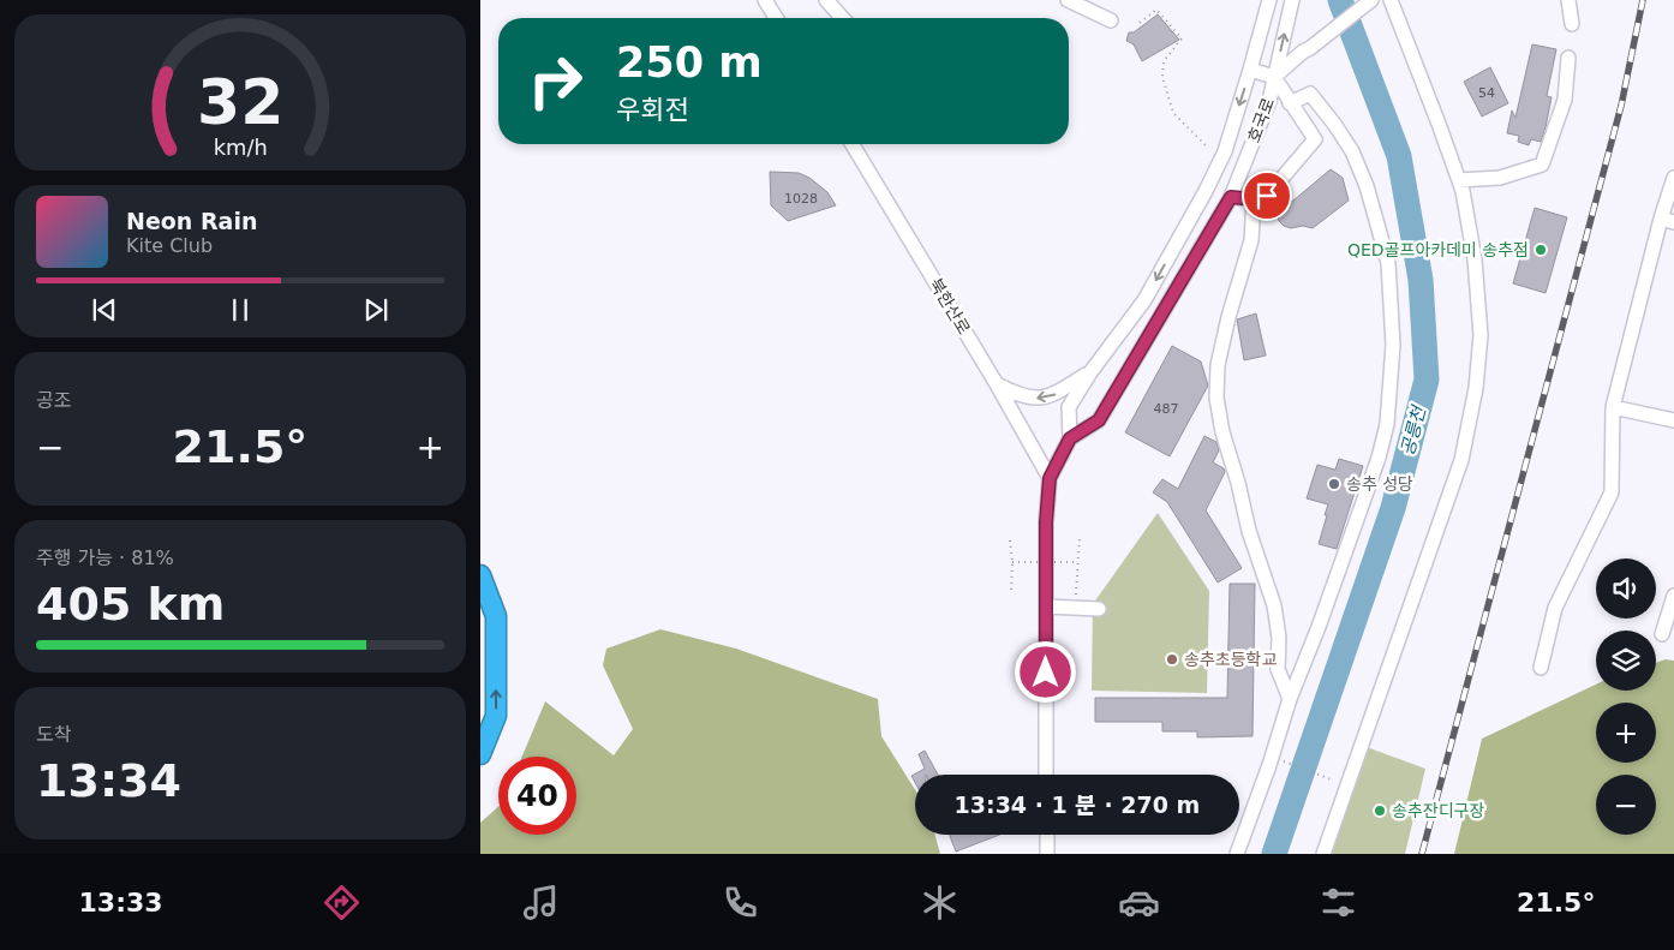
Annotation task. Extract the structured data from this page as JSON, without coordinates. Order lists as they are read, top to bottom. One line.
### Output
{"streets":{"street":["호국로","북한산로"]},"crossings":[["호국로","북한산로"]],"water":["공릉천"],"places":["QED골프아카데미 송추점","송추 성당","송추초등학교","송추잔디구장"],"house_numbers":["54","1028","487"],"page":{"turn":["250 m","우회전"],"song":["Neon Rain","Kite Club"],"tile":["공조",["주행 가능 · 81%","405 km"],["도착","13:34"]],"heat":["−","21.5°","+"],"map_buttons":["+","−"],"limit":"40","trip":"13:34 · 1 분 · 270 m","tabs":["13:33","21.5°"],"gauge":["32","km/h"]}}
